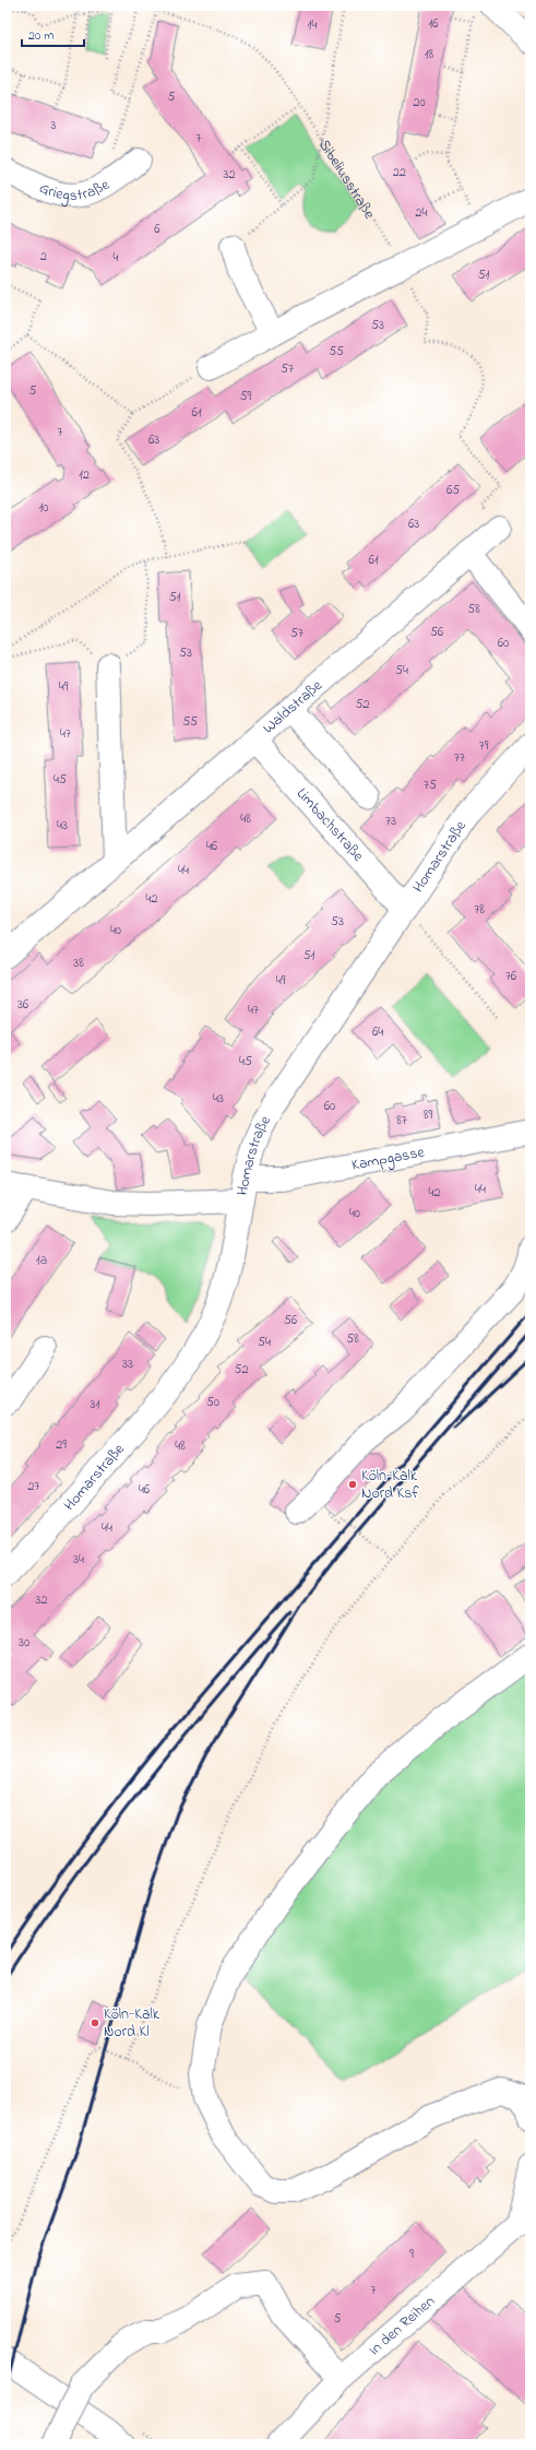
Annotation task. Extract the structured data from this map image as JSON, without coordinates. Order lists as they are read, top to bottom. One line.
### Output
{"streets":{"street":["Griegstraße","Waldstraße","Limbachstraße","Homarstraße","Kampgasse","In den Reihen"],"path":["Sibeliusstraße"]},"crossings":[["Sibeliusstraße","Waldstraße"],["Waldstraße","Limbachstraße"],["Limbachstraße","Homarstraße"],["Homarstraße","Kampgasse"]],"places":["Köln-Kalk Nord Ksf","Köln-Kalk Nord Kl"],"house_numbers":["16","14","18","5","20","3","7","22","32","24","6","2","4","51","53","55","57","5","59","61","7","63","12","65","10","63","61","51","58","56","57","60","53","54","49","52","55","47","79","77","45","75","48","73","43","46","44","42","78","53","40","51","38","76","49","36","47","64","45","43","60","89","87","44","42","40","1a","56","58","54","33","52","50","31","29","48","27","46","44","34","32","30","9","7","5"],"scale_bar":"20 m"}
